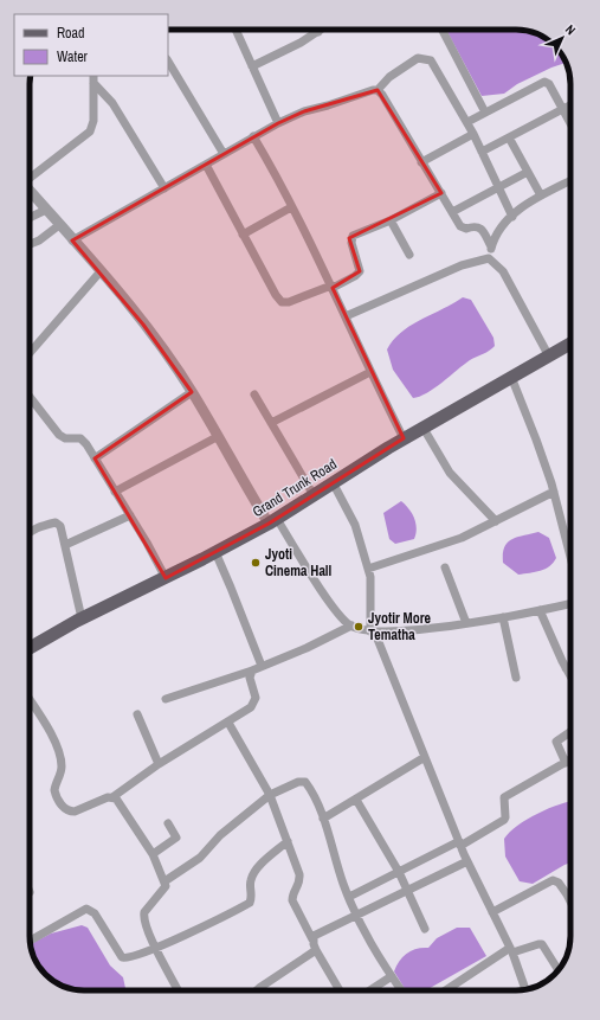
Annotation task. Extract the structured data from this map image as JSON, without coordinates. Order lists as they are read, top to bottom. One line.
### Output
{"streets":{"main road":["Grand Trunk Road"]},"places":["Jyoti Cinema Hall","Jyotir More Tematha"],"legend":["Road","Water"],"north":"top right"}
